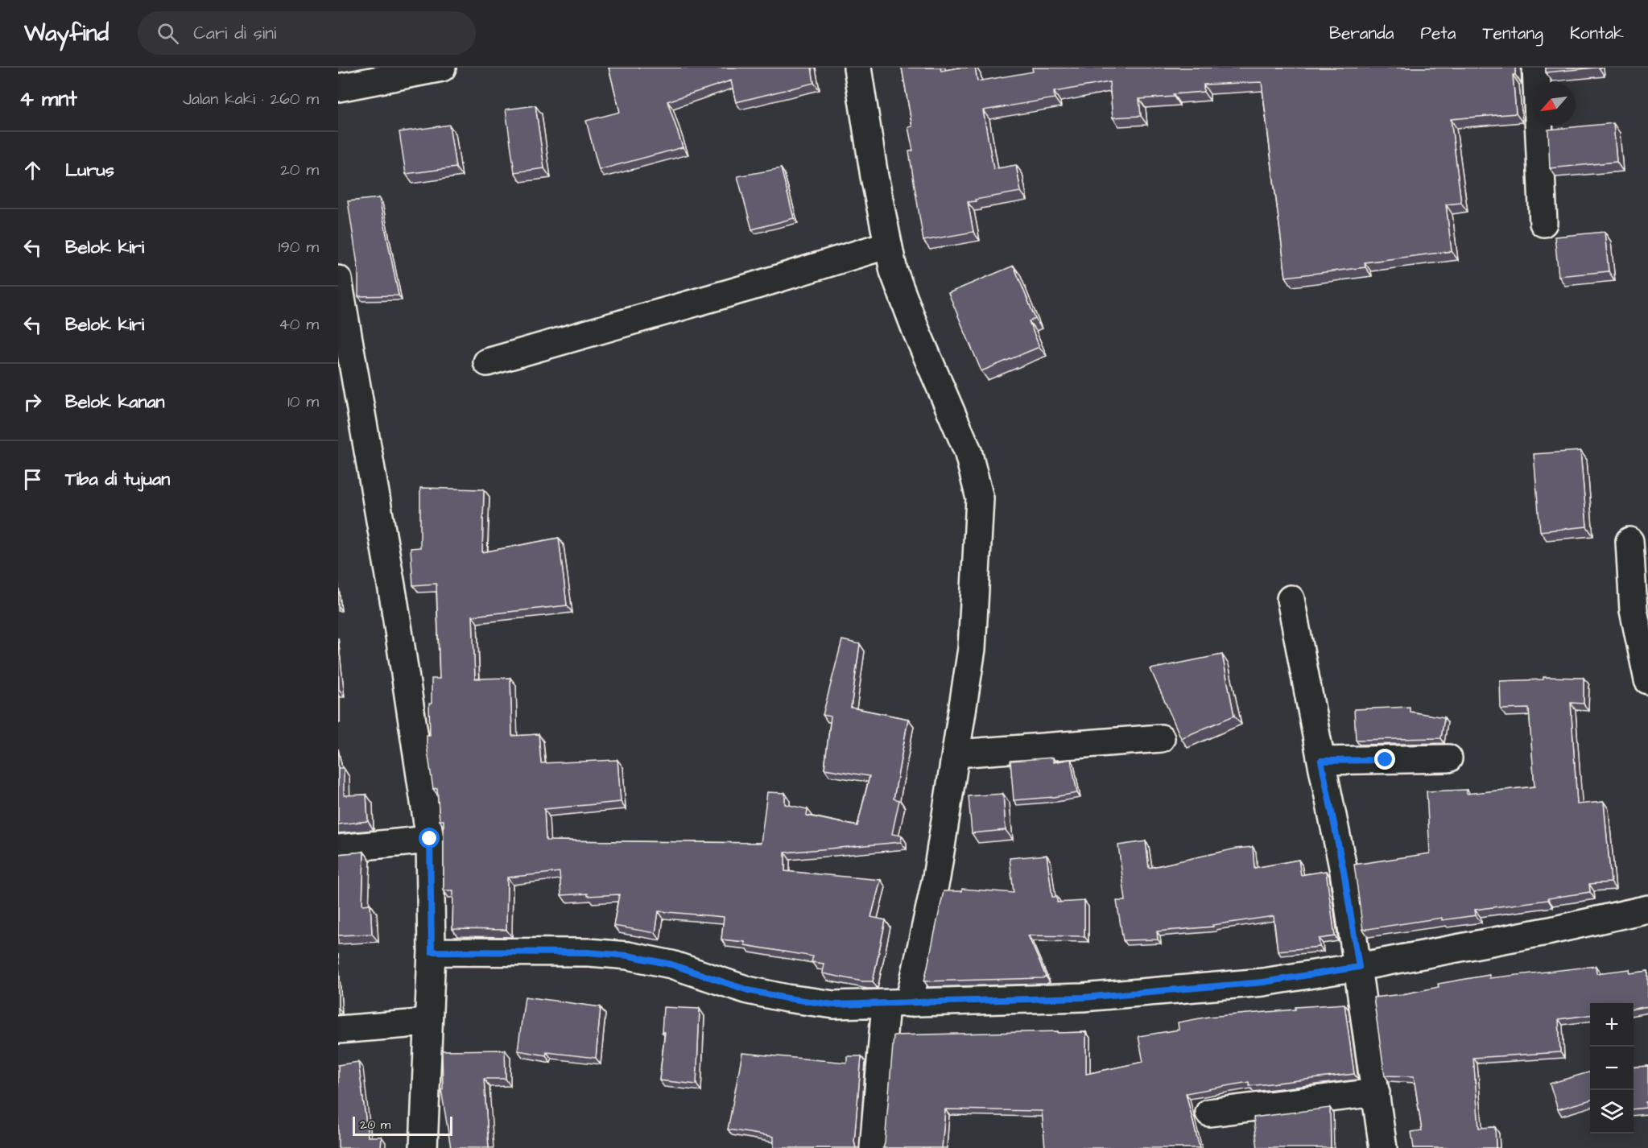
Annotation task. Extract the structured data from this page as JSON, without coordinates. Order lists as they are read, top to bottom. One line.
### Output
{"scale_bar":"20 m","north":"bottom left","page":{"header":"Wayfind","search":"Cari di sini","nav":["Beranda","Peta","Tentang","Kontak"],"heading":["4 mnt","Jalan kaki · 260 m"],"list":[["Lurus","20 m"],["Belok kiri","190 m"],["Belok kiri","40 m"],["Belok kanan","10 m"],"Tiba di tujuan"],"map_buttons":["+","−"],"scale":"20 m"}}
